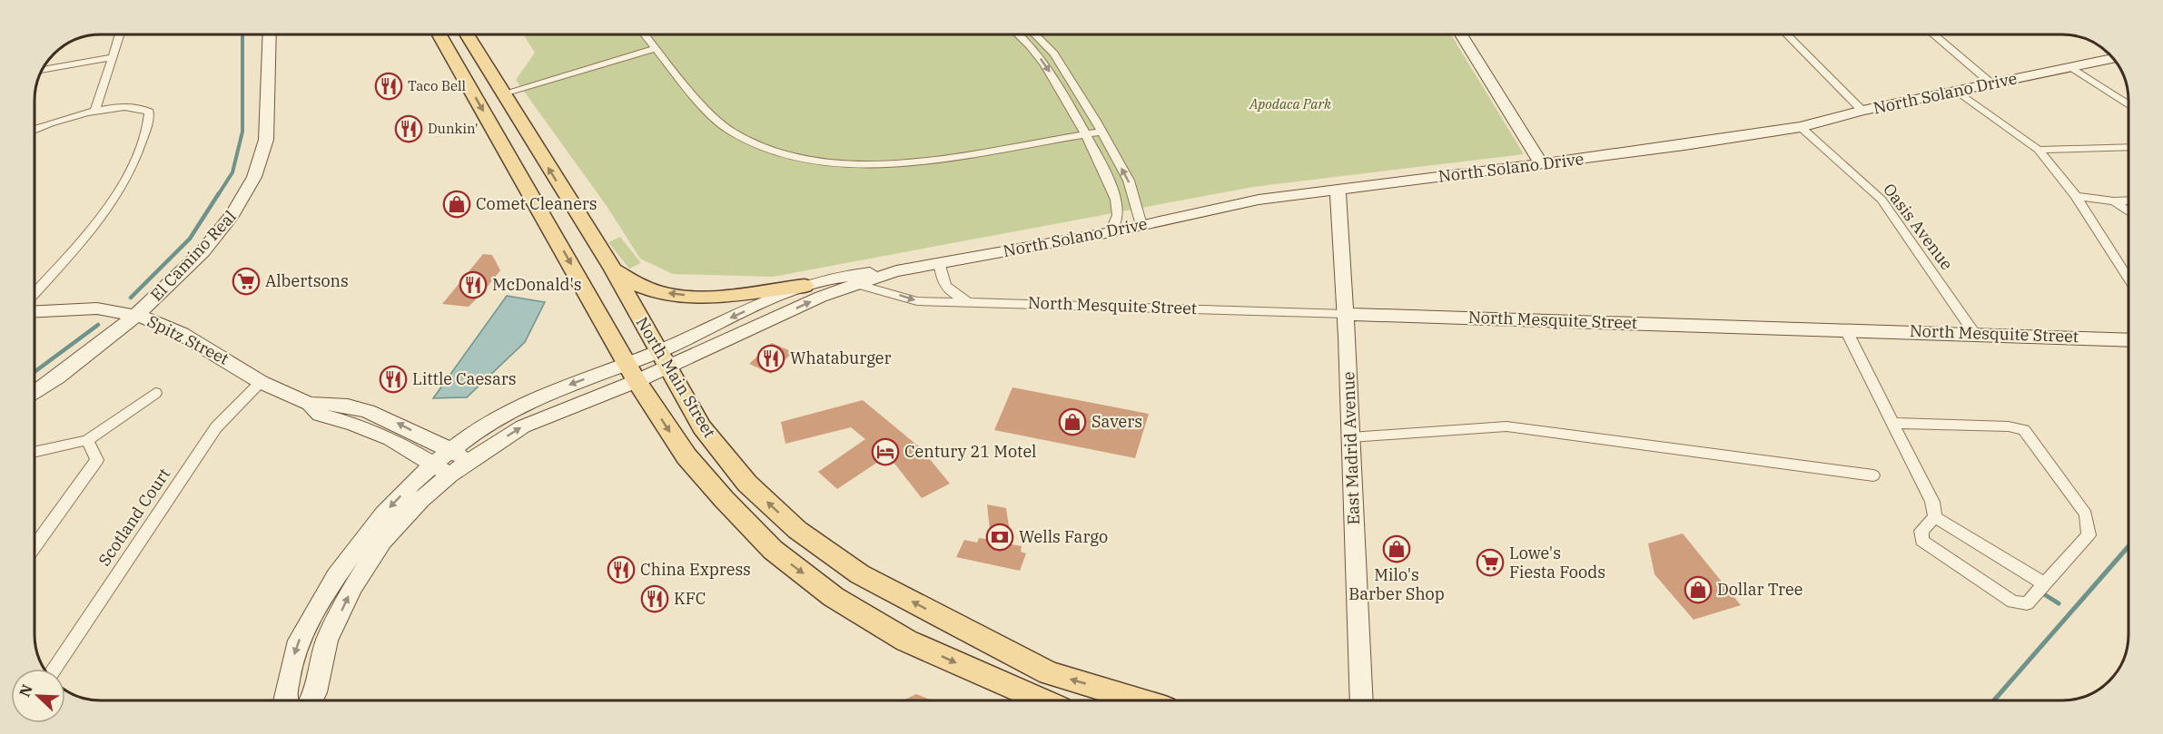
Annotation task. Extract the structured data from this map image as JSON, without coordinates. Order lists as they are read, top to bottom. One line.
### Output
{"streets":{"main road":["North Main Street"],"street":["North Solano Drive","Oasis Avenue","El Camino Real","North Mesquite Street","Spitz Street","East Madrid Avenue","Scotland Court"]},"crossings":[["North Solano Drive","Oasis Avenue"],["North Solano Drive","North Mesquite Street"],["North Solano Drive","North Main Street"],["North Solano Drive","East Madrid Avenue"],["Oasis Avenue","North Mesquite Street"],["El Camino Real","Spitz Street"],["North Mesquite Street","East Madrid Avenue"],["Spitz Street","Scotland Court"]],"parks":["Apodaca Park"],"places":{"restaurant":["Taco Bell","Dunkin'","McDonald's","Whataburger","Little Caesars","China Express","KFC"],"shop":["Comet Cleaners","Savers","Milo's Barber Shop","Dollar Tree"],"supermarket":["Albertsons","Lowe's Fiesta Foods"],"hotel":["Century 21 Motel"],"bank":["Wells Fargo"]},"north":"top left"}
